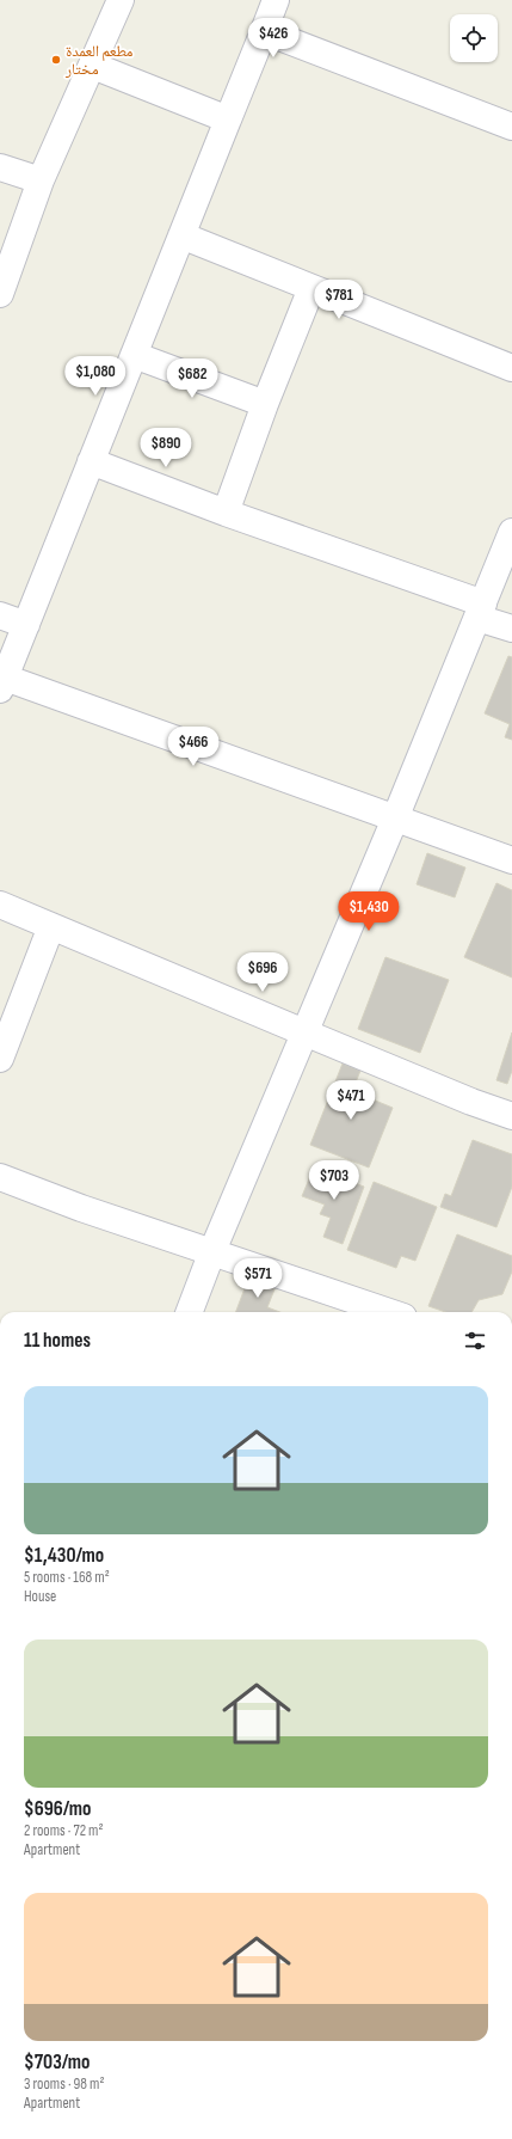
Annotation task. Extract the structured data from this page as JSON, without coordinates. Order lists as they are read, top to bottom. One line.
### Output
{"places":["مطعم العمدة مختار"],"page":{"price":["$426","$781","$1,080","$682","$890","$466","$1,430","$696","$471","$703","$571"],"heading":"11 homes","list":[{"name":"$1,430/mo","note":"5 rooms · 168 m² · House"},{"name":"$696/mo","note":"2 rooms · 72 m² · Apartment"},{"name":"$703/mo","note":"3 rooms · 98 m² · Apartment"}]}}
